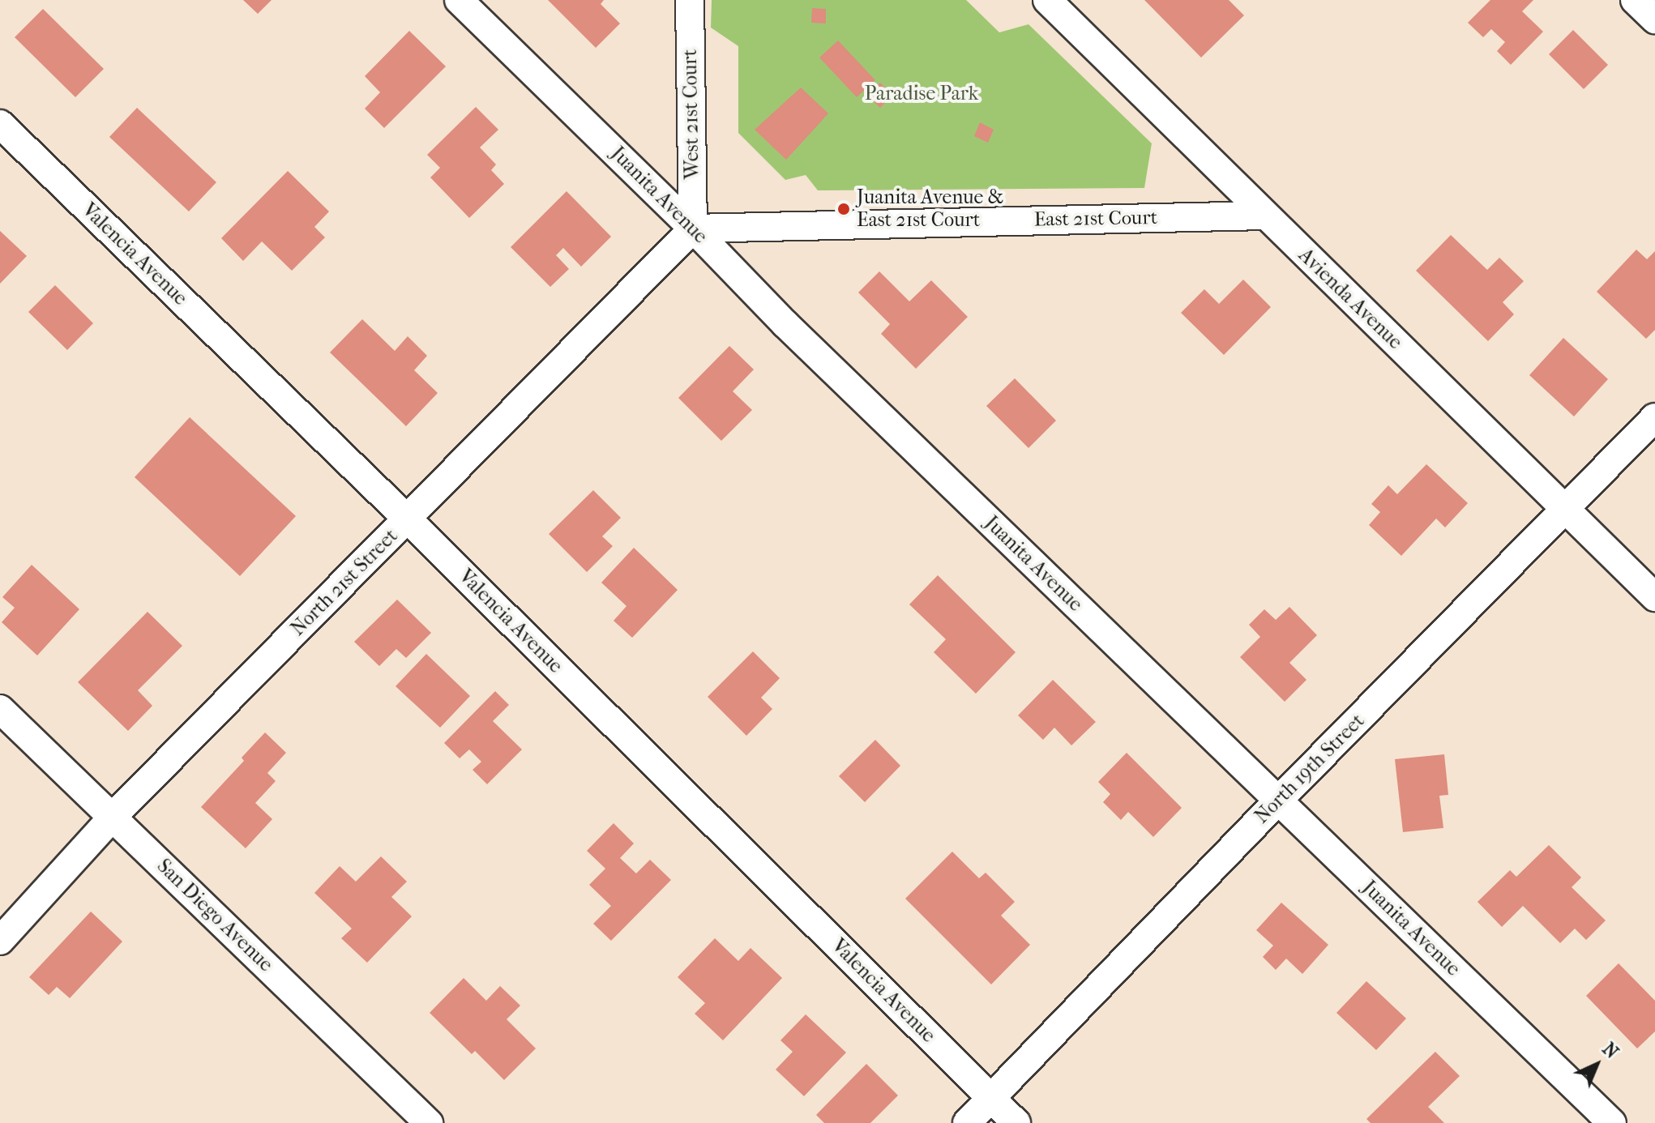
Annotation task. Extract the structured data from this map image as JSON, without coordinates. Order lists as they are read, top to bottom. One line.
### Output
{"streets":{"street":["West 21st Court","Juanita Avenue","East 21st Court","Valencia Avenue","Avienda Avenue","North 21st Street","North 19th Street","San Diego Avenue"]},"crossings":[["West 21st Court","Juanita Avenue"],["West 21st Court","East 21st Court"],["West 21st Court","North 21st Street"],["Juanita Avenue","East 21st Court"],["Juanita Avenue","North 21st Street"],["Juanita Avenue","North 19th Street"],["East 21st Court","Avienda Avenue"],["East 21st Court","North 21st Street"],["Valencia Avenue","North 21st Street"],["Valencia Avenue","North 19th Street"],["Avienda Avenue","North 19th Street"],["North 21st Street","San Diego Avenue"]],"parks":["Paradise Park"],"places":["Juanita Avenue & East 21st Court"],"north":"top right"}
